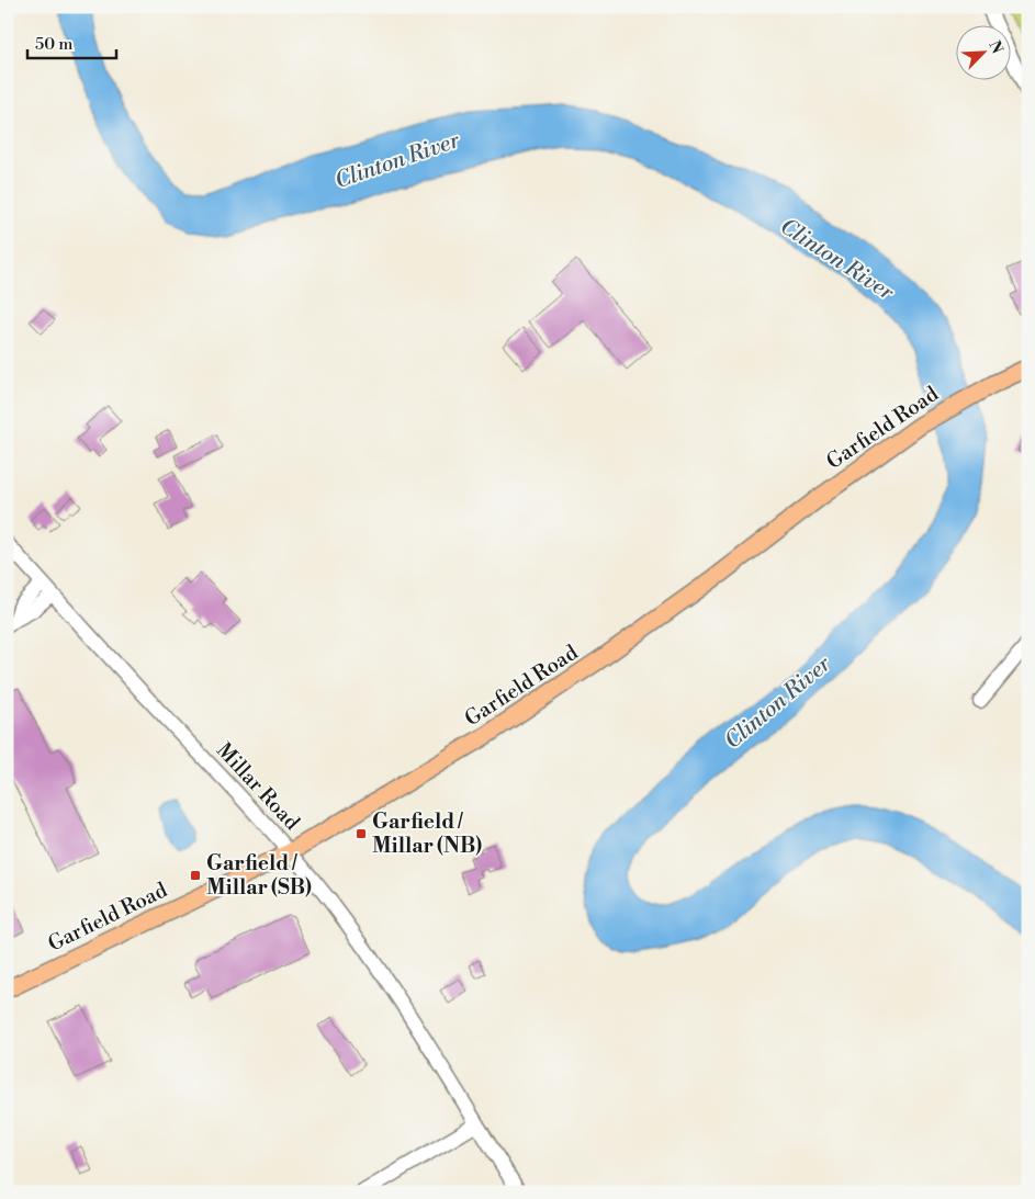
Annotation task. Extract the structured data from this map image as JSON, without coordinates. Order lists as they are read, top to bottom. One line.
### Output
{"streets":{"main road":["Garfield Road"],"street":["Millar Road"]},"crossings":[["Garfield Road","Millar Road"]],"water":["Clinton River"],"places":{"transit":["Garfield / Millar (NB)","Garfield / Millar (SB)"]},"scale_bar":"50 m","north":"top right"}
